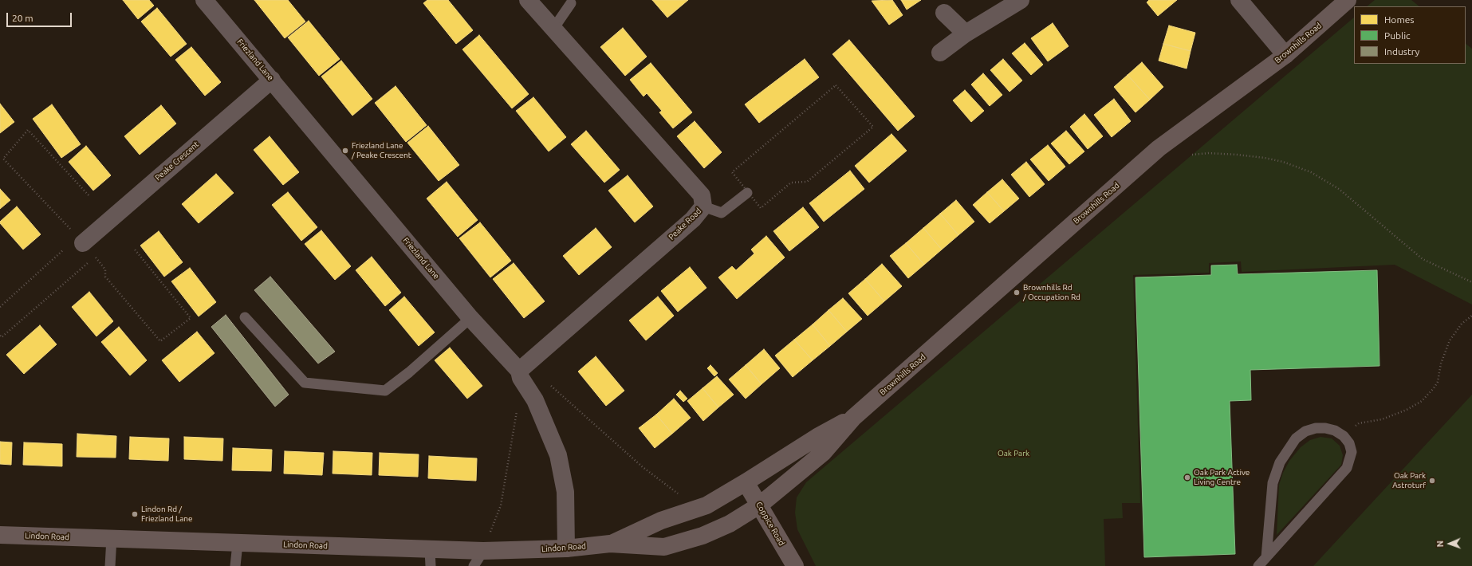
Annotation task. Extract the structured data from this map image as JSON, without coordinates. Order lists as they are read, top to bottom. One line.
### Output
{"streets":{"main road":["Brownhills Road","Coppice Road","Lindon Road"],"street":["Friezland Lane","Peake Crescent","Peake Road"]},"crossings":[["Brownhills Road","Coppice Road"],["Brownhills Road","Lindon Road"],["Friezland Lane","Peake Crescent"],["Friezland Lane","Peake Road"],["Friezland Lane","Lindon Road"],["Coppice Road","Lindon Road"]],"parks":["Oak Park"],"places":["Friezland Lane / Peake Crescent","Brownhills Rd / Occupation Rd","Oak Park Active Living Centre","Oak Park Astroturf","Lindon Rd / Friezland Lane"],"legend":["Homes","Public","Industry"],"scale_bar":"20 m","north":"left"}
